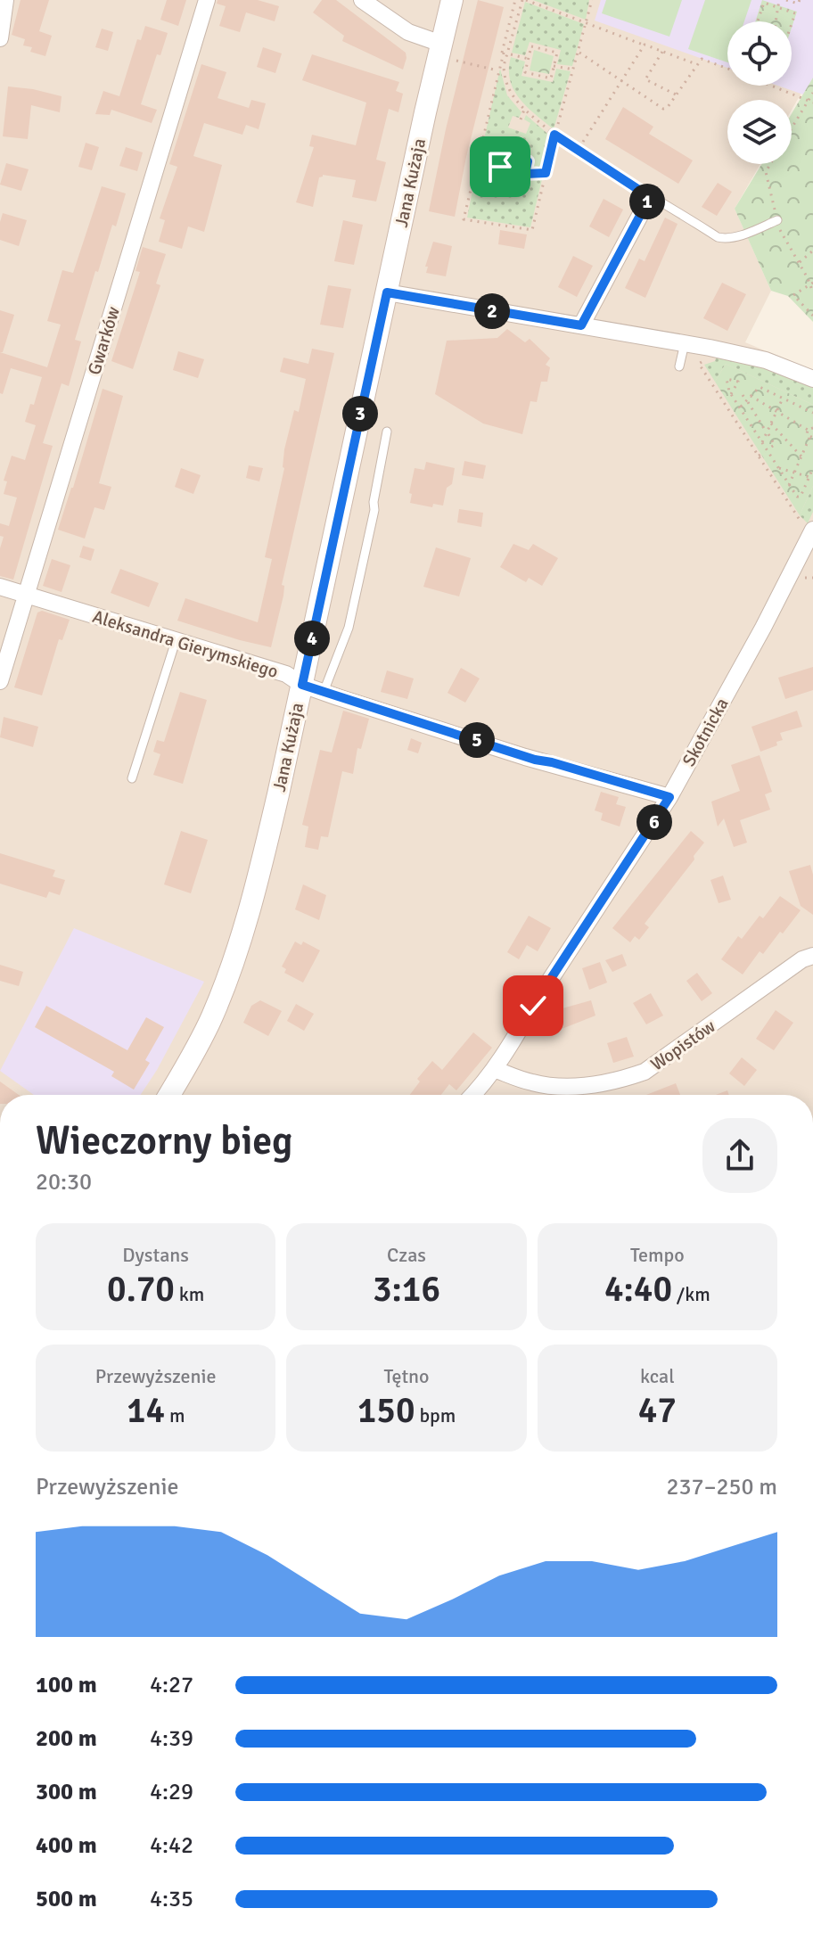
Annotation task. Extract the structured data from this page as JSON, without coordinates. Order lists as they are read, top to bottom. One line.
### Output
{"streets":{"street":["Jana Kużaja","Gwarków","Aleksandra Gierymskiego","Skotnicka","Wopistów"]},"crossings":[["Jana Kużaja","Aleksandra Gierymskiego"],["Gwarków","Aleksandra Gierymskiego"],["Aleksandra Gierymskiego","Skotnicka"],["Skotnicka","Wopistów"]],"page":{"pins":["1","2","3","4","5","6"],"heading":["Wieczorny bieg","20:30"],"stats":[["Dystans","0.70 km"],["Czas","3:16"],["Tempo","4:40 /km"],["Przewyższenie","14 m"],["Tętno","150 bpm"],["kcal","47"]],"chart":["Przewyższenie","237–250 m"],"list":[{"name":"100 m","note":"4:27"},{"name":"200 m","note":"4:39"},{"name":"300 m","note":"4:29"},{"name":"400 m","note":"4:42"},{"name":"500 m","note":"4:35"}]}}
